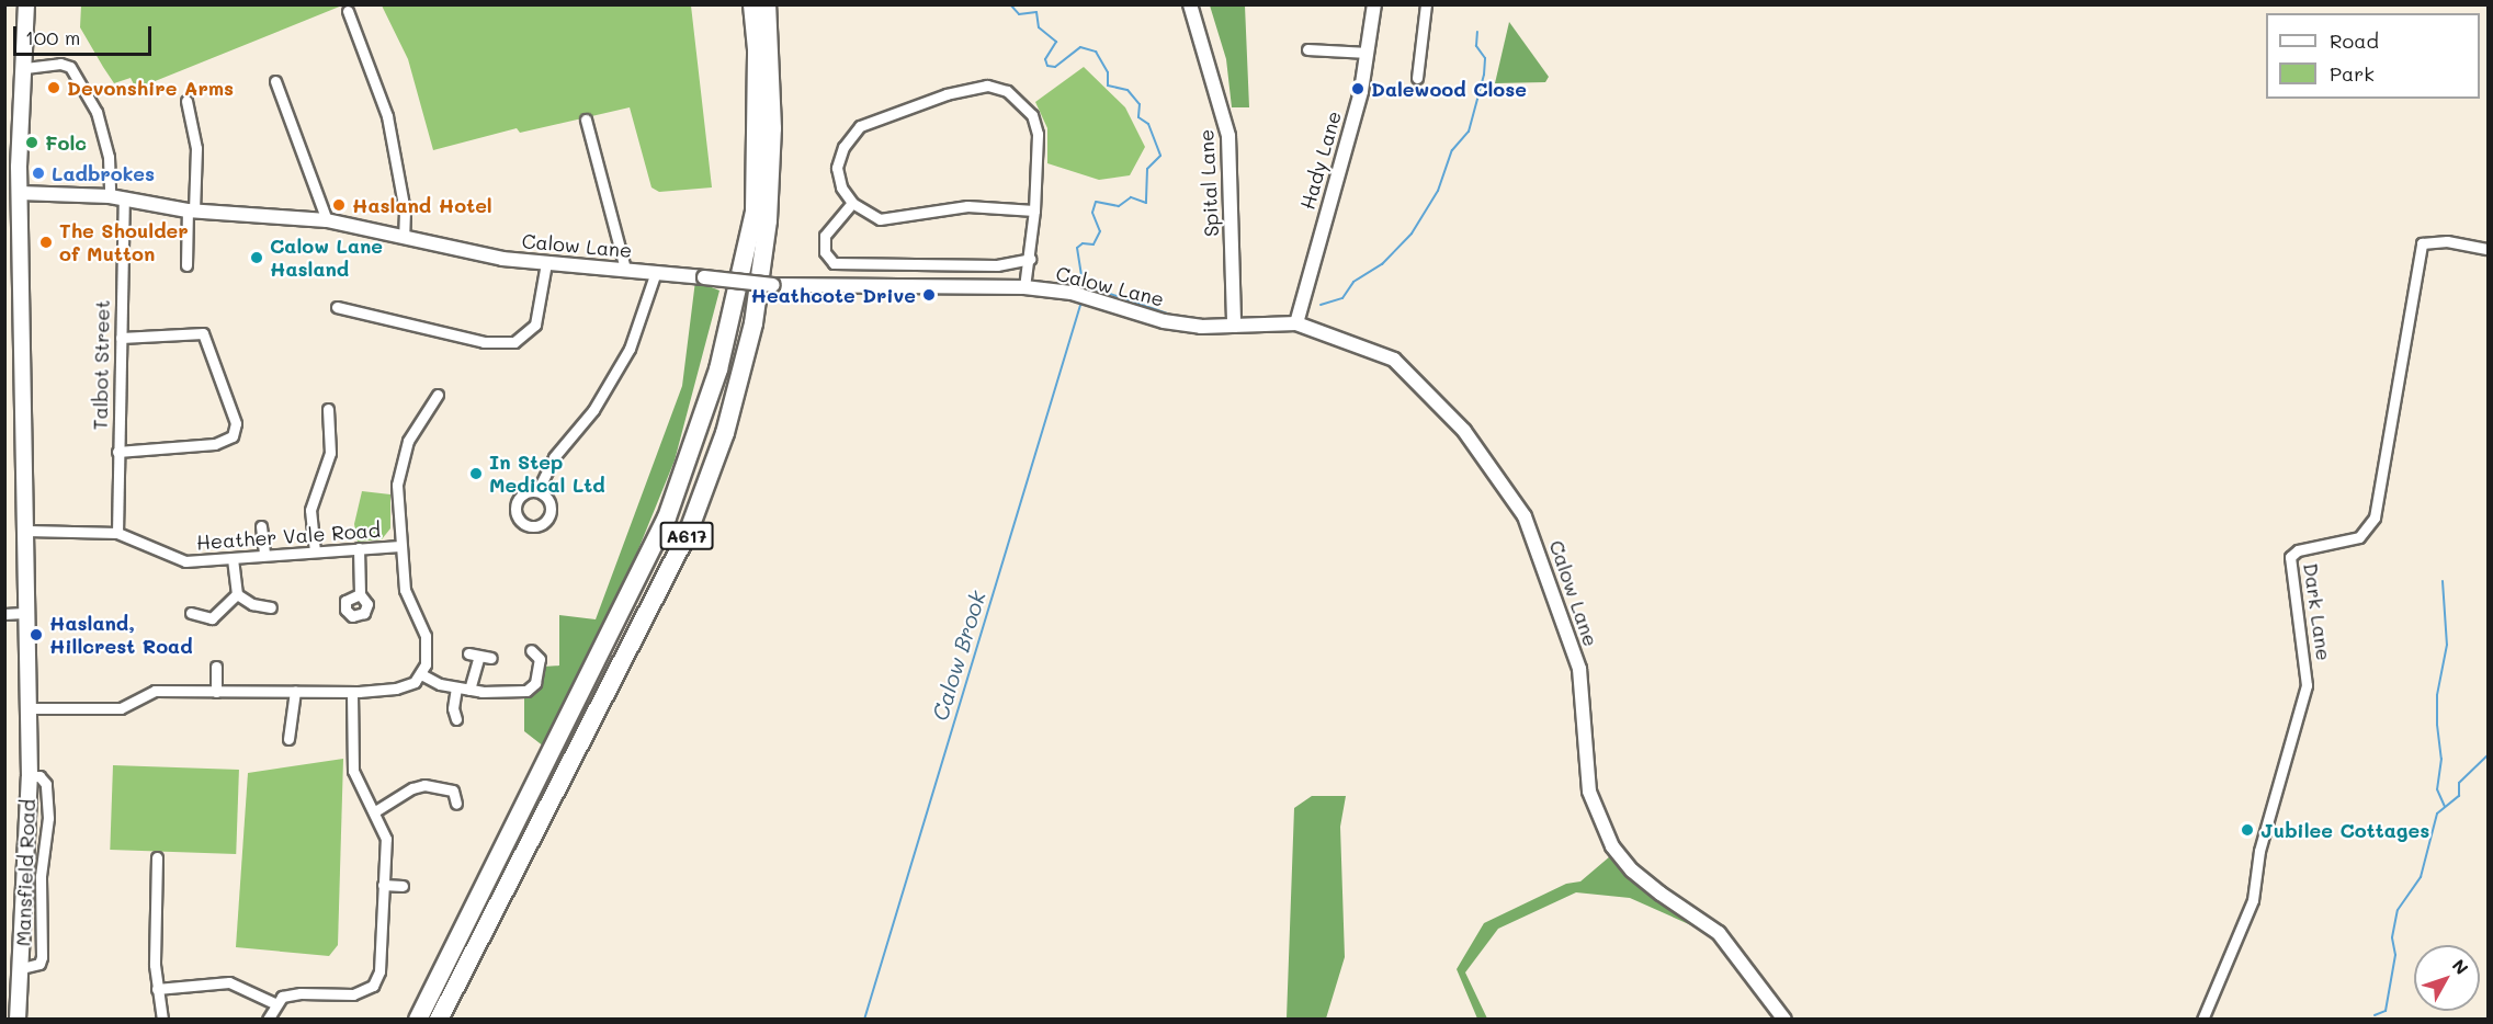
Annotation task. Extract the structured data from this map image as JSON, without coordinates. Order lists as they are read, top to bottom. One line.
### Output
{"streets":{"highway":["A617"],"main road":["Mansfield Road"],"street":["Hady Lane","Spital Lane","Calow Lane","Talbot Street","Heather Vale Road","Dark Lane"]},"crossings":[["Hady Lane","Calow Lane"],["Spital Lane","Calow Lane"],["Calow Lane","Talbot Street"],["Calow Lane","Mansfield Road"],["Talbot Street","Heather Vale Road"],["Heather Vale Road","Mansfield Road"]],"water":["Calow Brook"],"places":["Devonshire Arms","Dalewood Close","Folc","Ladbrokes","Hasland Hotel","The Shoulder of Mutton","Calow Lane Hasland","Heathcote Drive","In Step Medical Ltd","Hasland, Hillcrest Road","Jubilee Cottages"],"legend":["Road","Park"],"scale_bar":"100 m","north":"top right"}
